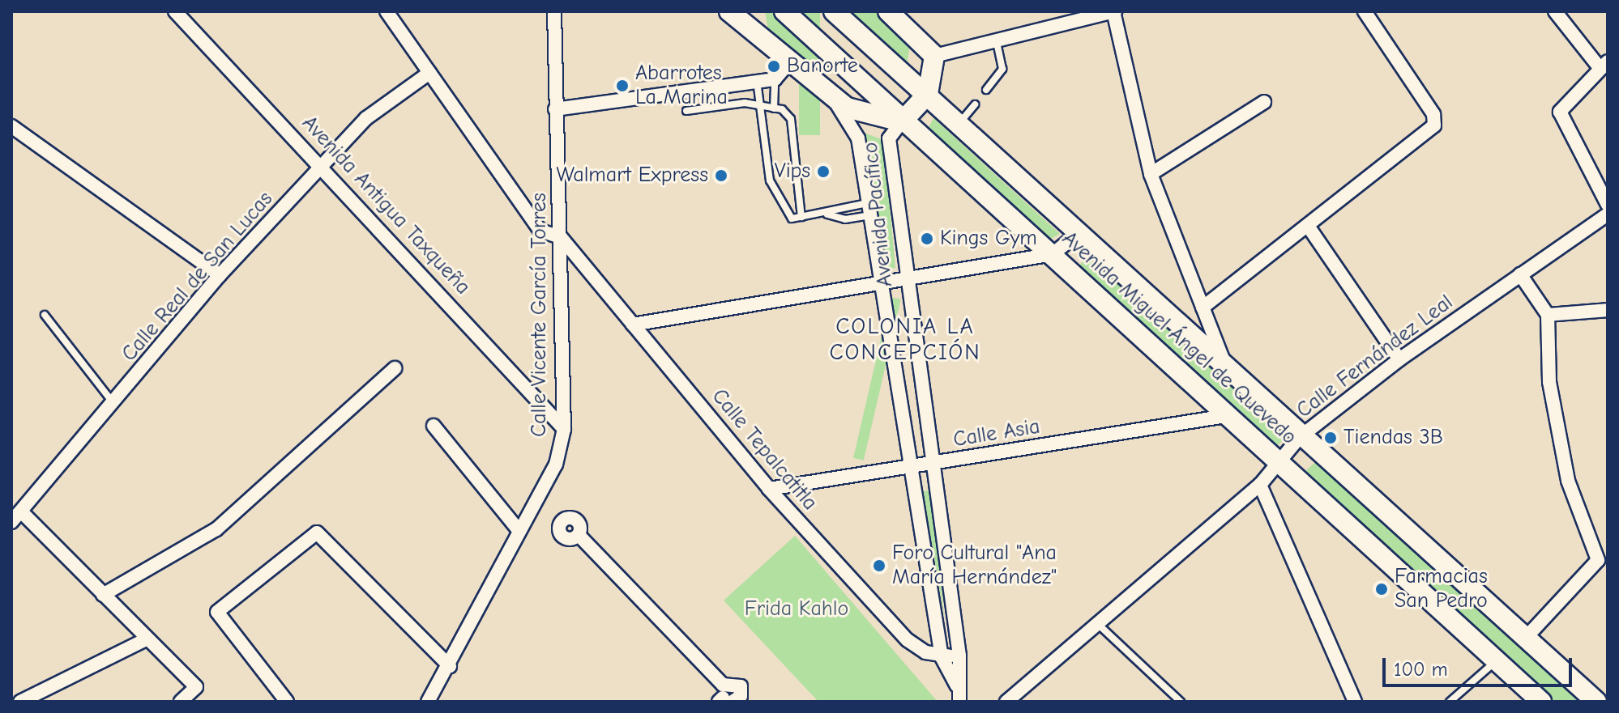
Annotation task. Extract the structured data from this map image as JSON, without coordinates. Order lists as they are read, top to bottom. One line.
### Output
{"streets":{"main road":["Avenida Pacífico","Avenida Miguel Ángel de Quevedo"],"street":["Avenida Antigua Taxqueña","Calle Real de San Lucas","Calle Vicente García Torres","Calle Fernández Leal","Calle Asia","Calle Tepalcatitla"]},"crossings":[["Avenida Antigua Taxqueña","Calle Real de San Lucas"],["Avenida Antigua Taxqueña","Calle Vicente García Torres"],["Avenida Pacífico","Avenida Miguel Ángel de Quevedo"],["Avenida Pacífico","Calle Asia"],["Avenida Pacífico","Calle Tepalcatitla"],["Calle Vicente García Torres","Calle Tepalcatitla"],["Avenida Miguel Ángel de Quevedo","Calle Fernández Leal"],["Avenida Miguel Ángel de Quevedo","Calle Asia"],["Calle Asia","Calle Tepalcatitla"]],"districts":["COLONIA LA CONCEPCIÓN"],"parks":["Frida Kahlo"],"places":["Banorte","Abarrotes La Marina","Vips","Walmart Express","Kings Gym","Tiendas 3B","Foro Cultural \"Ana María Hernández\"","Farmacias San Pedro"],"scale_bar":"100 m"}
